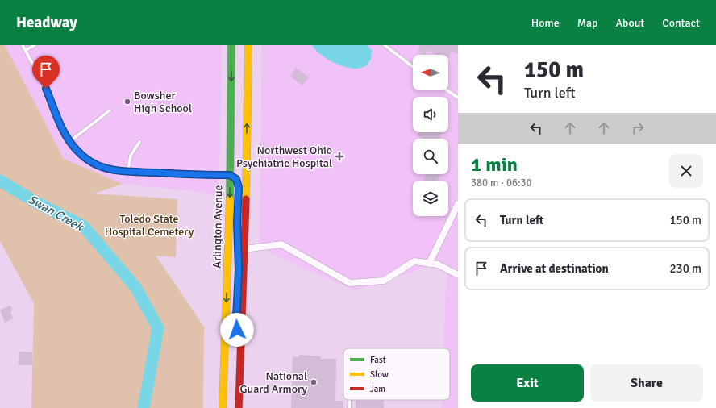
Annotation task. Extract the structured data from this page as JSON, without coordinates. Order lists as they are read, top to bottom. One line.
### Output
{"streets":{"street":["Arlington Avenue"]},"water":["Swan Creek"],"parks":["Toledo State Hospital Cemetery"],"places":{"other":["Bowsher High School","National Guard Armory"],"health":["Northwest Ohio Psychiatric Hospital"]},"legend":["Fast","Slow","Jam"],"north":"left","page":{"header":"Headway","nav":["Home","Map","About","Contact"],"turn":["150 m","Turn left"],"heading":["1 min","380 m · 06:30"],"list":[{"name":"Turn left","value":"150 m"},{"name":"Arrive at destination","value":"230 m"}],"buttons":["Exit","Share"]}}
